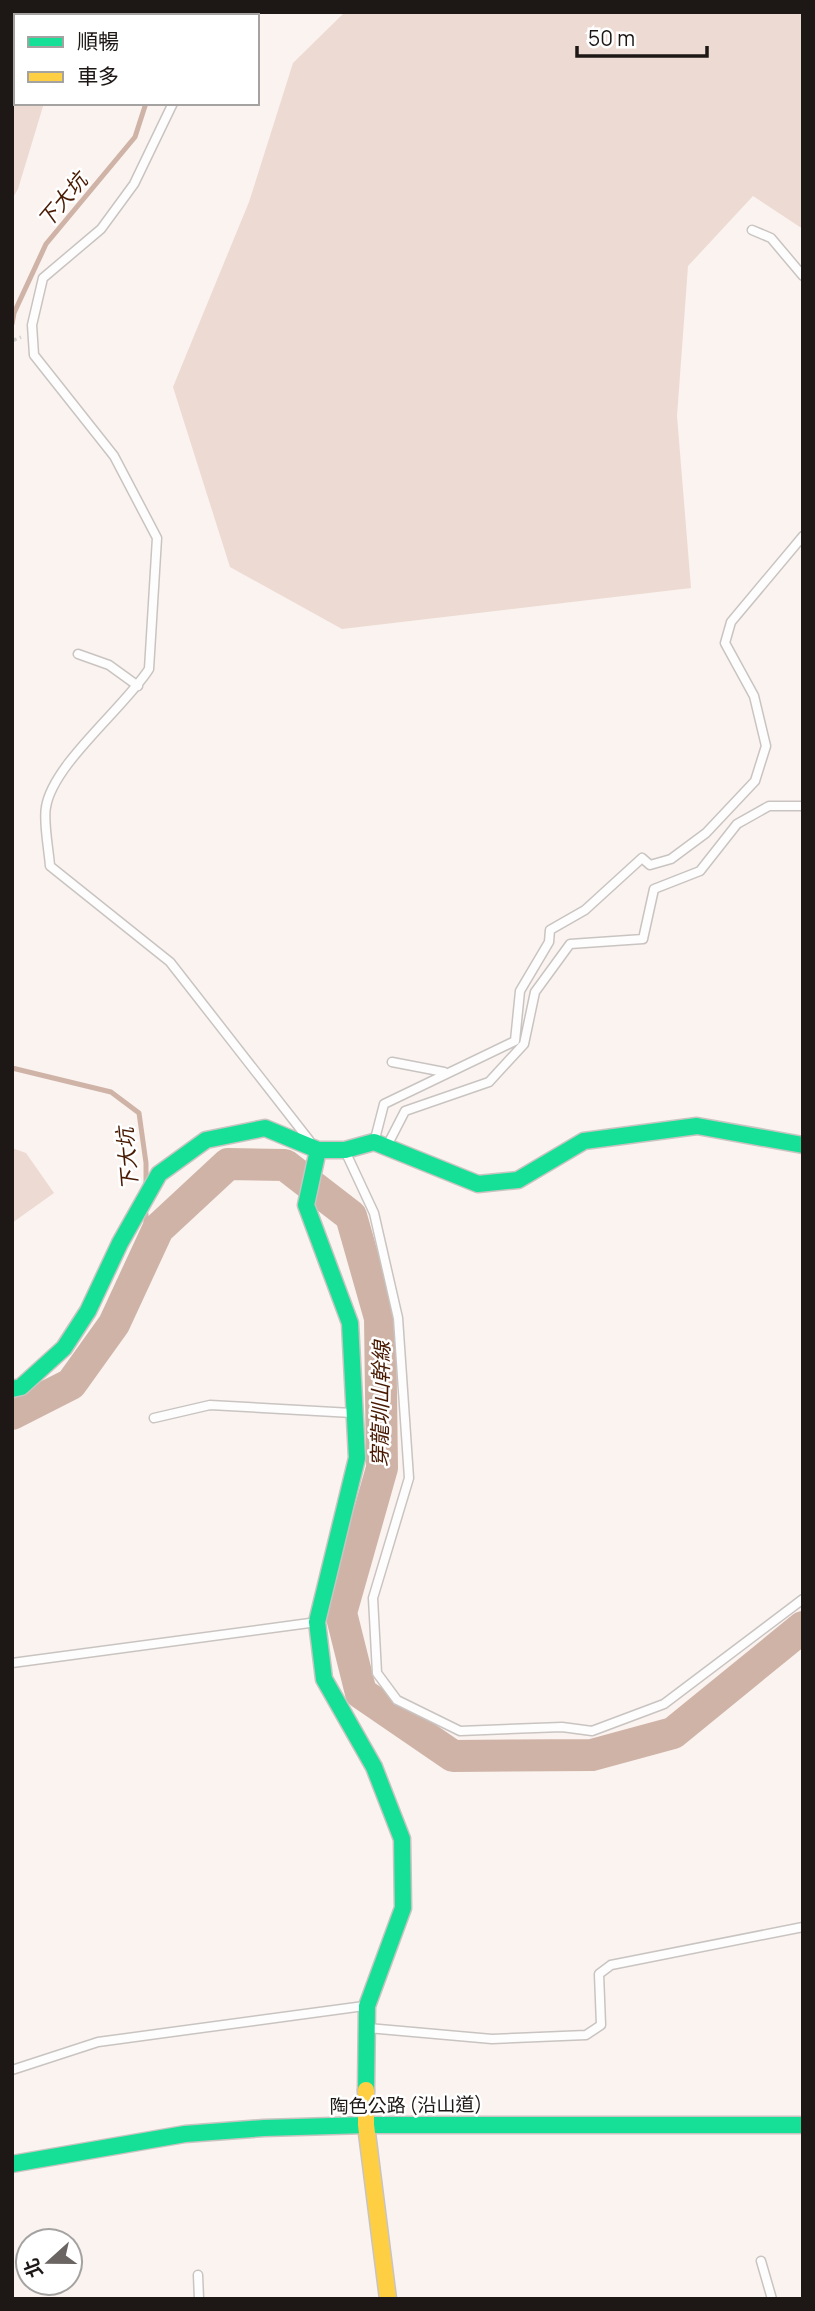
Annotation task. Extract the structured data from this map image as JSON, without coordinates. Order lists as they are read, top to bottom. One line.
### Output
{"streets":{"street":["陶色公路 (沿山道)"]},"water":["下大坑","穿龍圳山幹線"],"legend":["順暢","車多"],"scale_bar":"50 m","north":"left"}
